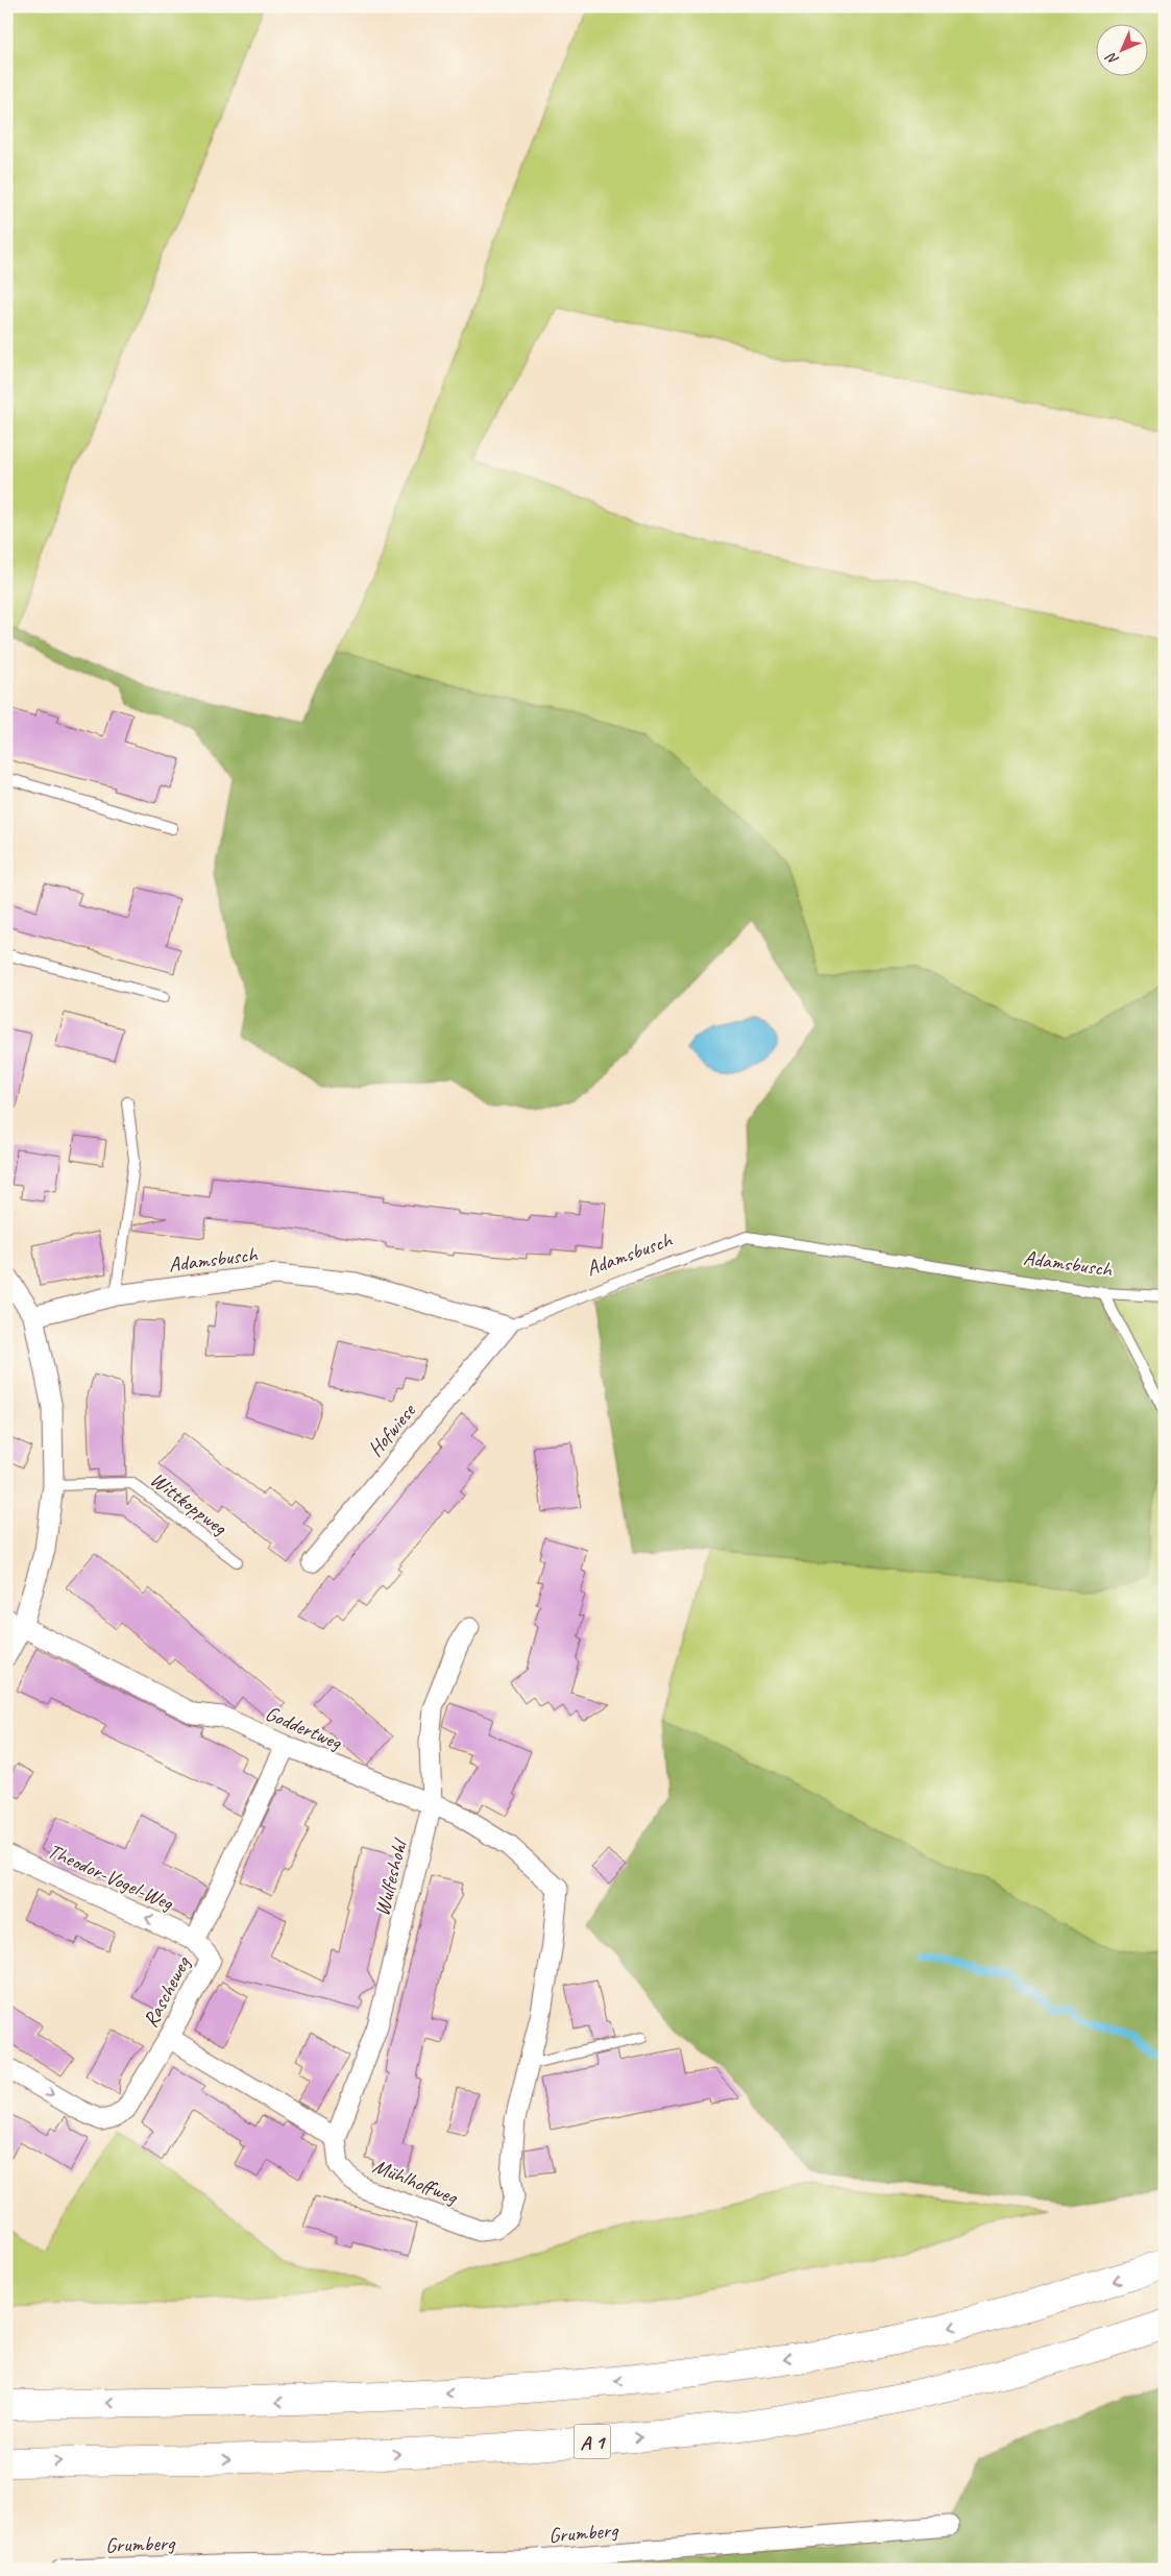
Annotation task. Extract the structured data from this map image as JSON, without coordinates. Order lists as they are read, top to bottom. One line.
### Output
{"streets":{"highway":["A 1"],"street":["Adamsbusch","Hofwiese","Goddertweg","Theodor-Vogel-Weg","Wulfeshohl","Rascheweg","Mühlhoffweg","Grumberg"],"lane":["Wittkoppweg"]},"crossings":[["Adamsbusch","Hofwiese"],["Goddertweg","Wulfeshohl"],["Goddertweg","Rascheweg"],["Goddertweg","Mühlhoffweg"],["Theodor-Vogel-Weg","Rascheweg"],["Wulfeshohl","Mühlhoffweg"]],"one_way":["Theodor-Vogel-Weg"],"north":"bottom left"}
